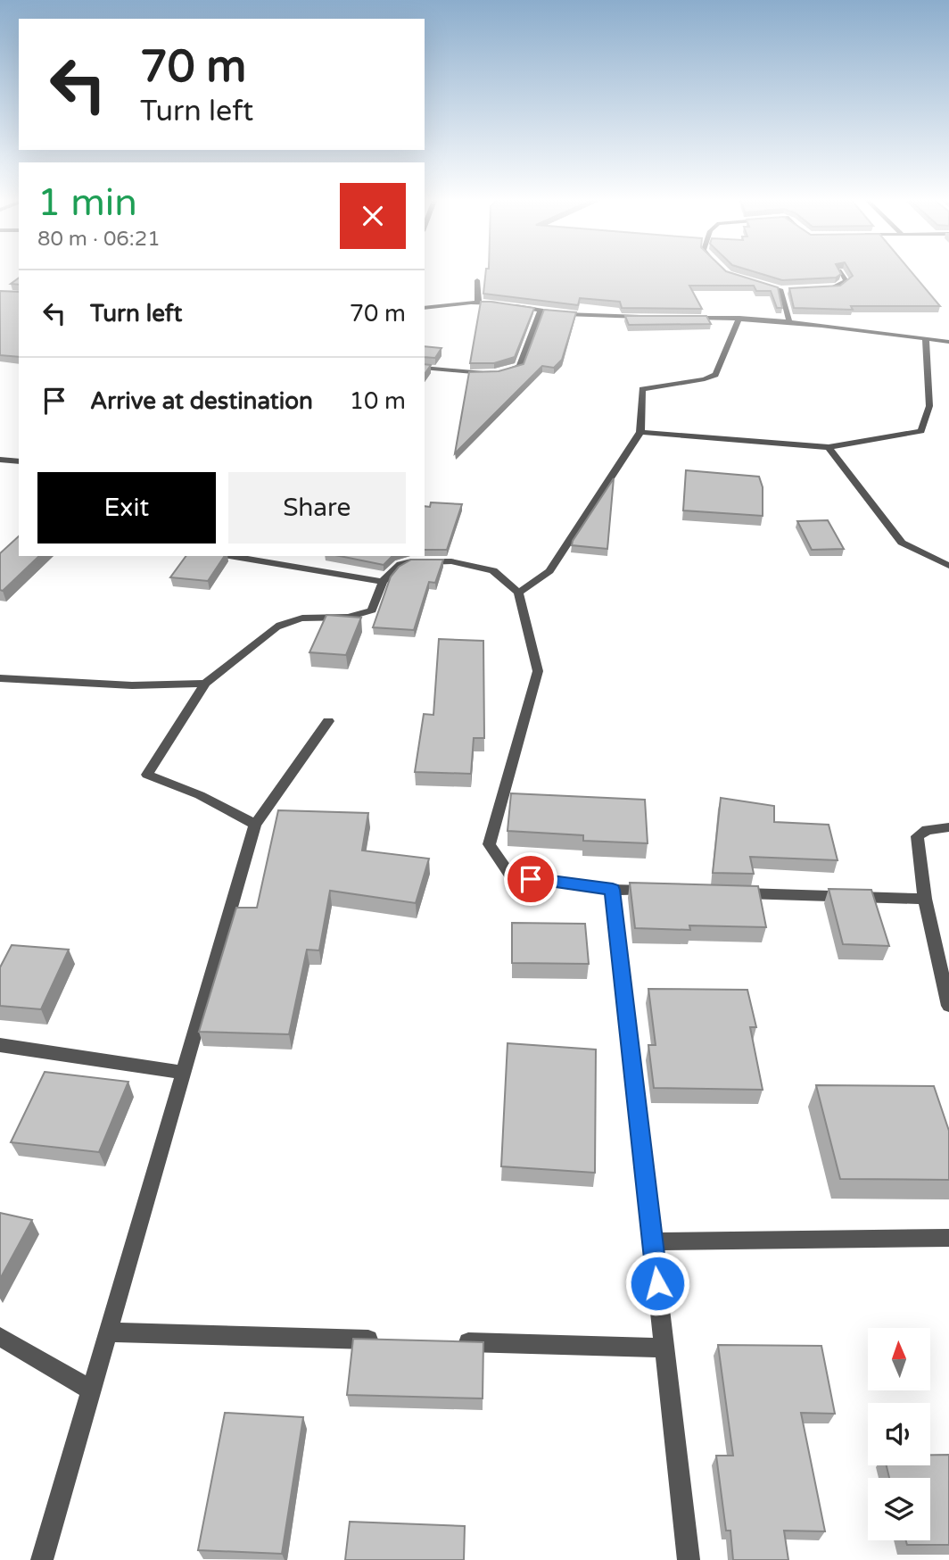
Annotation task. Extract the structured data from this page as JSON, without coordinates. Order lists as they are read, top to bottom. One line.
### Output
{"north":"top","page":{"turn":["70 m","Turn left"],"heading":["1 min","80 m · 06:21"],"list":[{"name":"Turn left","value":"70 m"},{"name":"Arrive at destination","value":"10 m"}],"buttons":["Exit","Share"]}}
